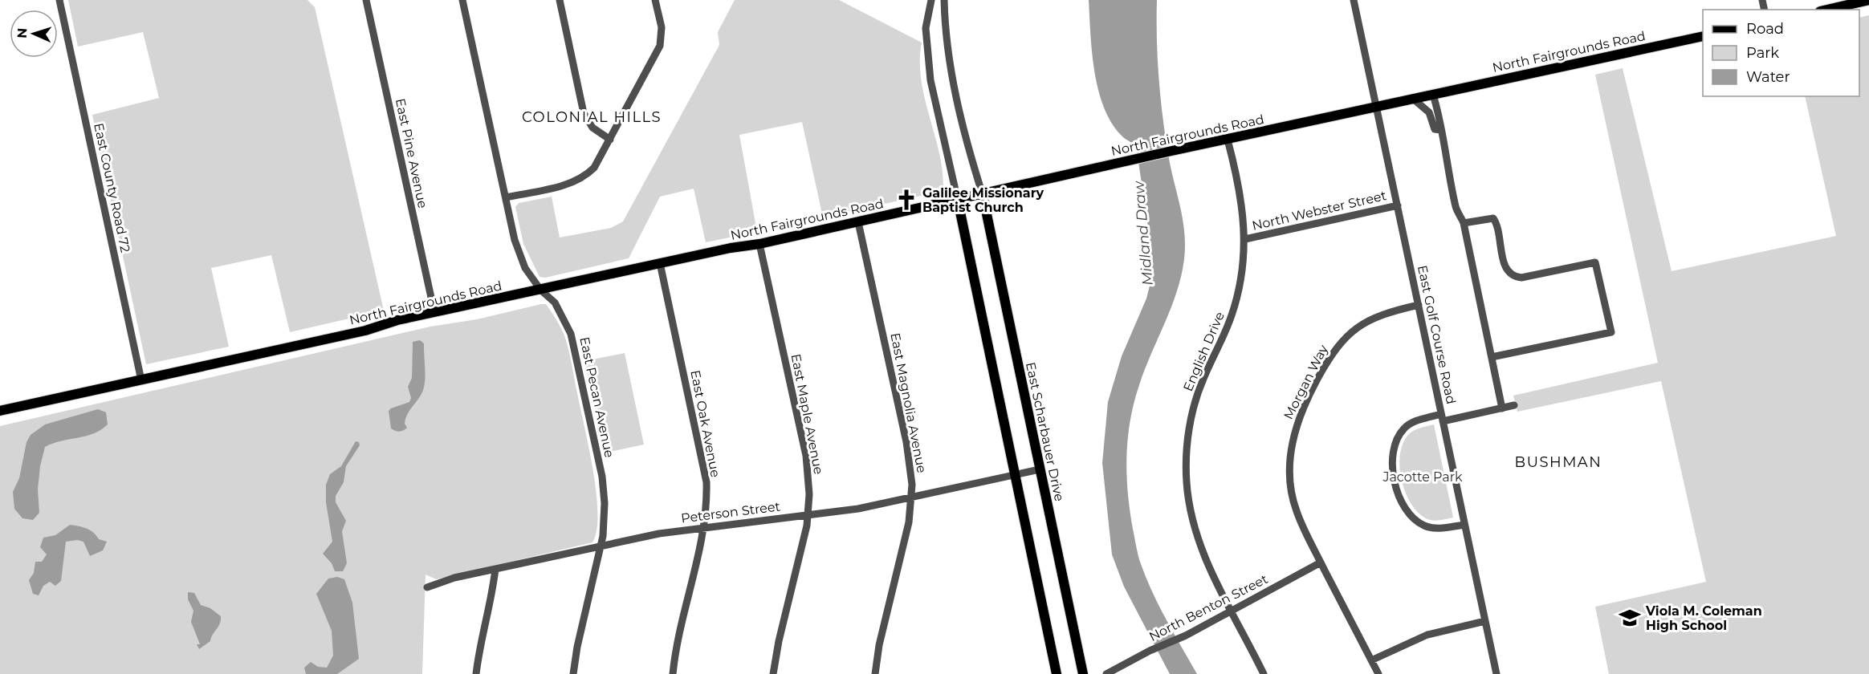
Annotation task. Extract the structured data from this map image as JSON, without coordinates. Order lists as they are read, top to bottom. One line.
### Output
{"streets":{"main road":["North Fairgrounds Road","East Scharbauer Drive"],"street":["East Pine Avenue","East County Road 72","North Webster Street","East Golf Course Road","English Drive","Morgan Way","East Pecan Avenue","East Magnolia Avenue","East Maple Avenue","East Oak Avenue","Peterson Street","North Benton Street"]},"crossings":[["North Fairgrounds Road","East Pine Avenue"],["North Fairgrounds Road","East County Road 72"],["North Fairgrounds Road","East Golf Course Road"],["North Fairgrounds Road","English Drive"],["North Fairgrounds Road","East Pecan Avenue"],["North Fairgrounds Road","East Magnolia Avenue"],["North Fairgrounds Road","East Maple Avenue"],["North Fairgrounds Road","East Oak Avenue"],["North Fairgrounds Road","East Scharbauer Drive"],["North Webster Street","East Golf Course Road"],["North Webster Street","English Drive"],["East Golf Course Road","Morgan Way"],["English Drive","North Benton Street"],["Morgan Way","North Benton Street"],["East Pecan Avenue","Peterson Street"],["East Magnolia Avenue","Peterson Street"],["East Maple Avenue","Peterson Street"],["East Oak Avenue","Peterson Street"],["East Scharbauer Drive","Peterson Street"]],"districts":["COLONIAL HILLS","BUSHMAN"],"water":["Midland Draw"],"parks":["Jacotte Park"],"places":{"church":["Galilee Missionary Baptist Church"],"school or university":["Viola M. Coleman High School"]},"legend":["Road","Park","Water"],"north":"left"}
